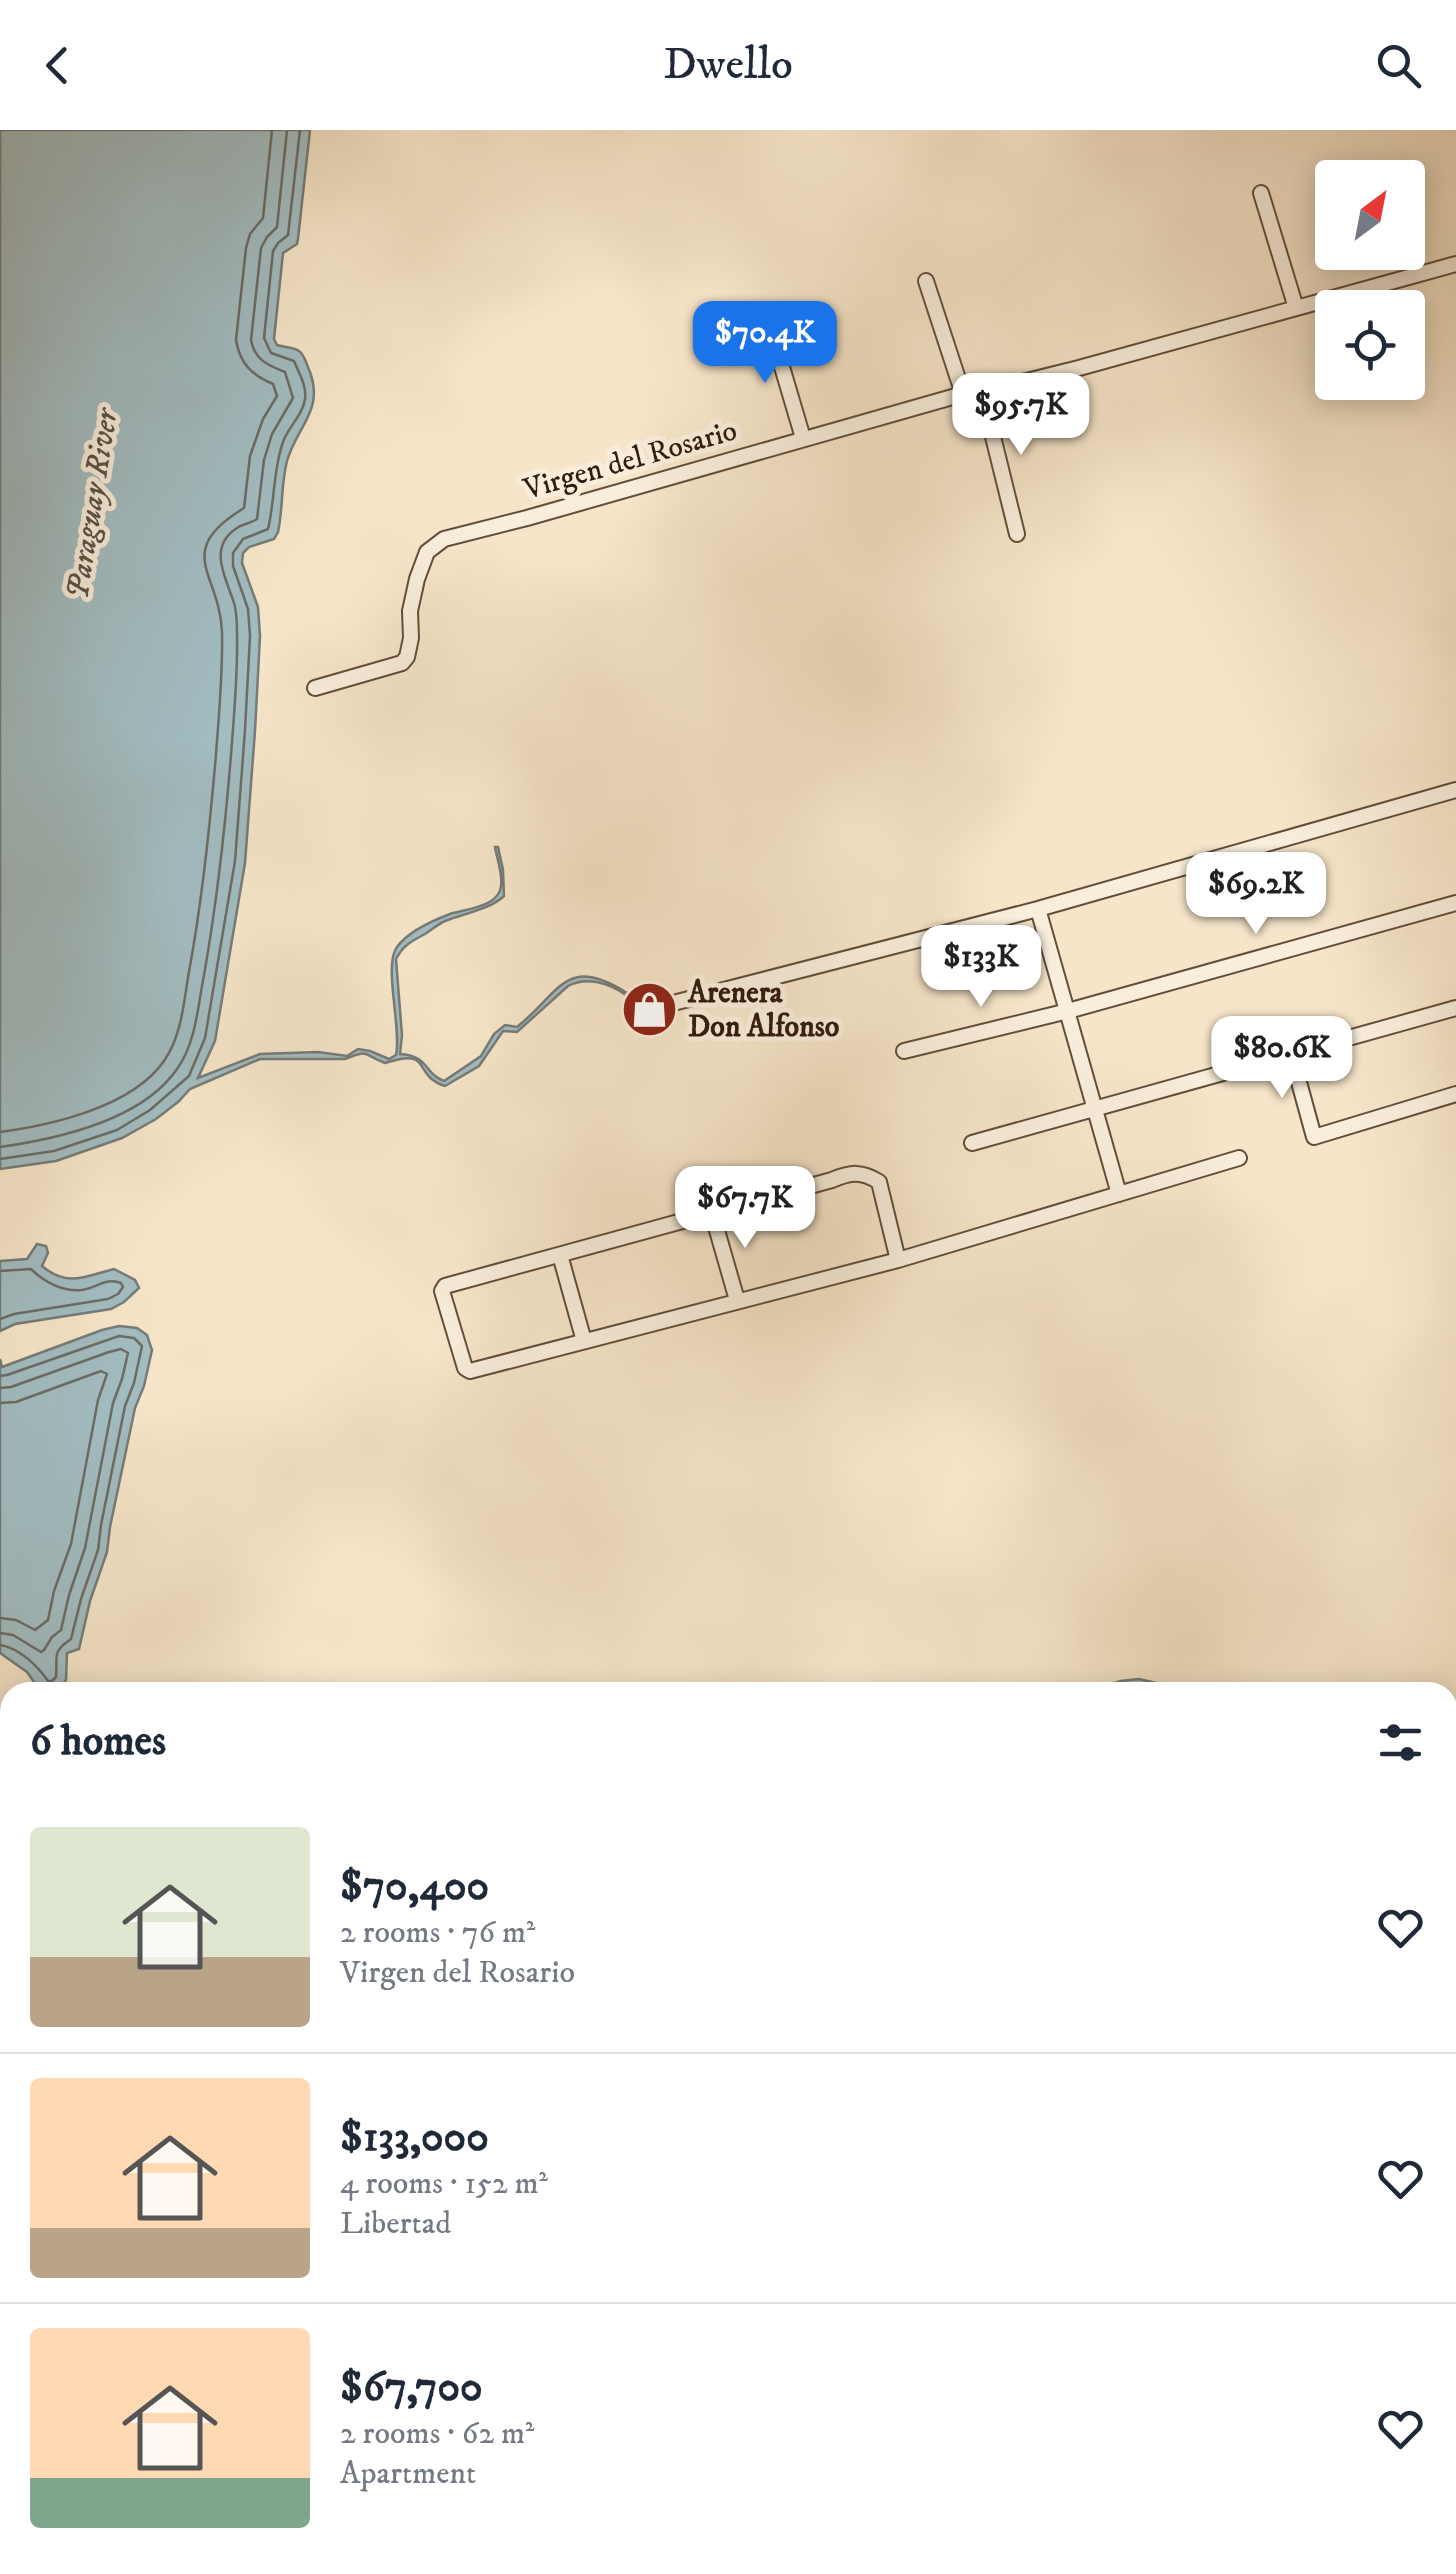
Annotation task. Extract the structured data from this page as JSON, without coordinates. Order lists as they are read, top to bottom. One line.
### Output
{"streets":{"street":["Virgen del Rosario"]},"water":["Paraguay River"],"places":{"shop":["Arenera Don Alfonso"]},"north":"top right","page":{"header":"Dwello","price":["$70.4K","$95.7K","$69.2K","$133K","$80.6K","$67.7K"],"heading":"6 homes","list":[{"name":"$70,400","note":"2 rooms · 76 m² · Virgen del Rosario"},{"name":"$133,000","note":"4 rooms · 152 m² · Libertad"},{"name":"$67,700","note":"2 rooms · 62 m² · Apartment"}]}}
